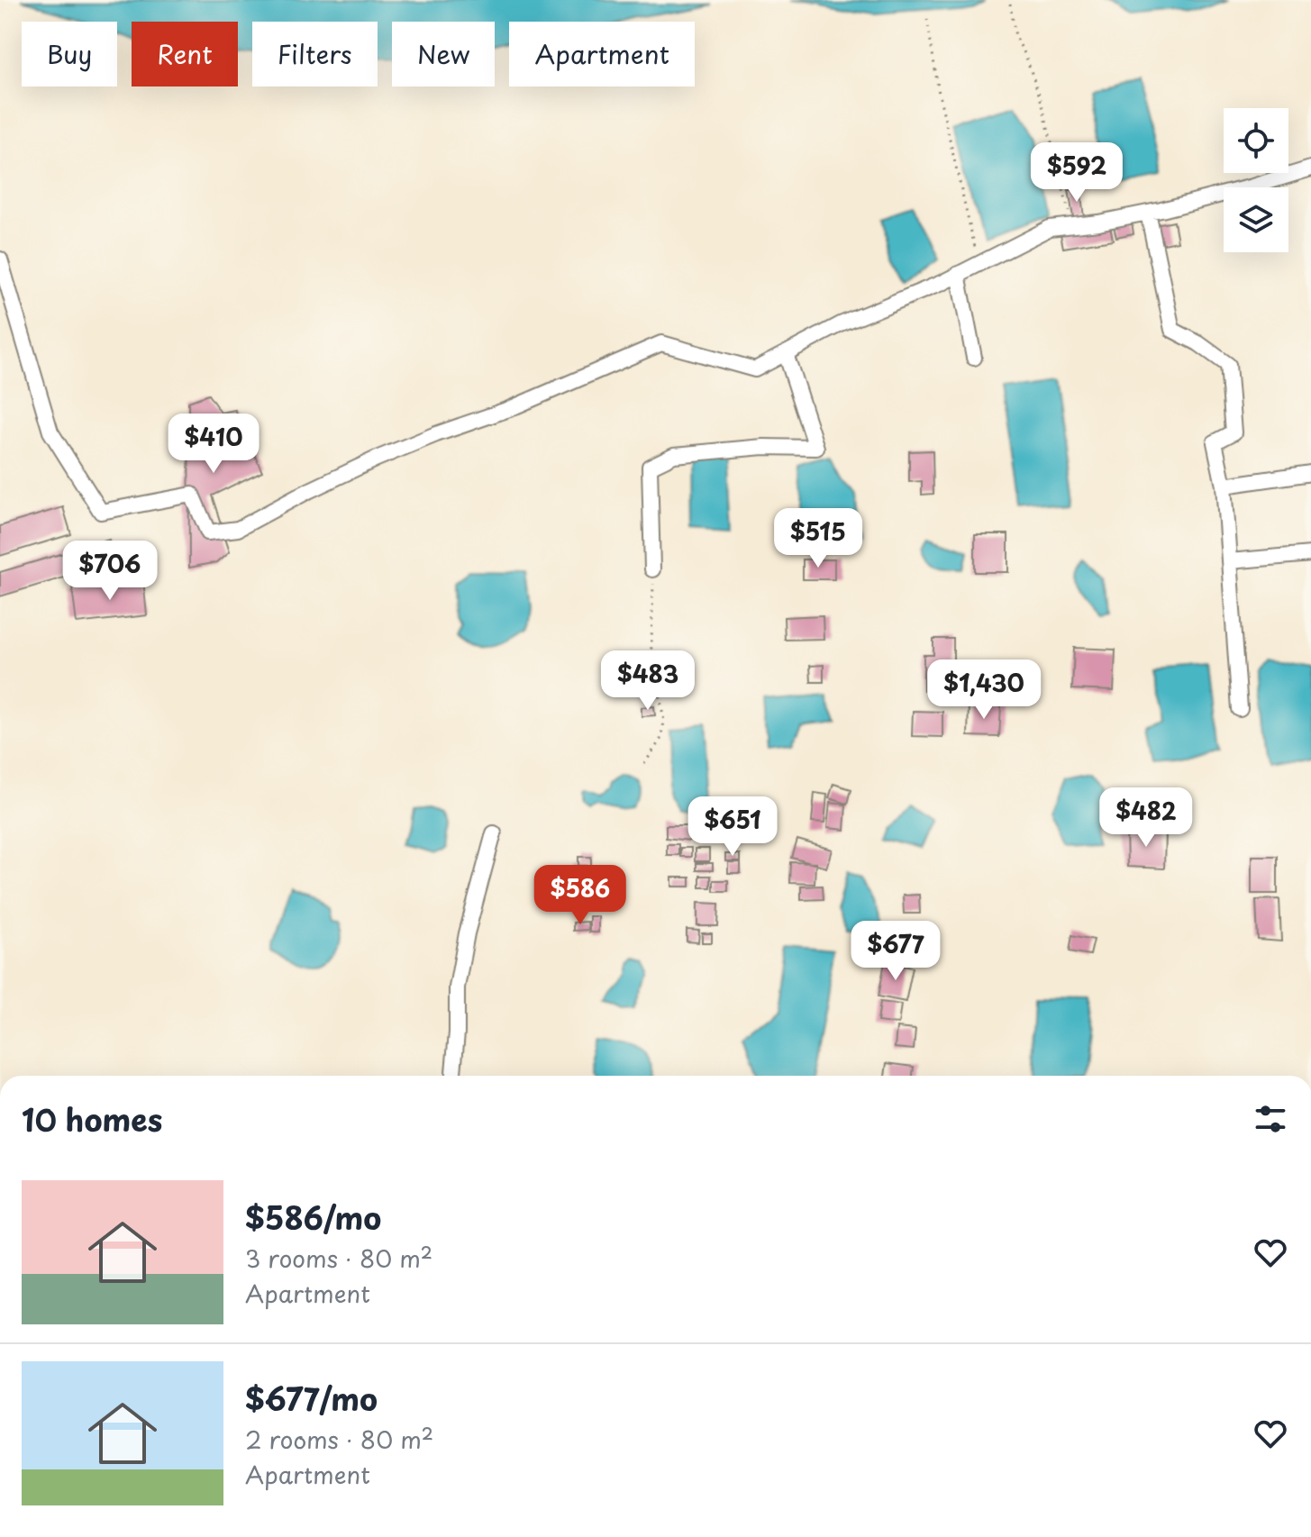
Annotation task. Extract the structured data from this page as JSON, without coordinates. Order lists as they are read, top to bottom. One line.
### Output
{"page":{"chip":["Buy","Rent","Filters","New","Apartment"],"price":["$592","$410","$515","$706","$483","$1,430","$482","$651","$586","$677"],"heading":"10 homes","list":[{"name":"$586/mo","note":"3 rooms · 80 m² · Apartment"},{"name":"$677/mo","note":"2 rooms · 80 m² · Apartment"}]}}
